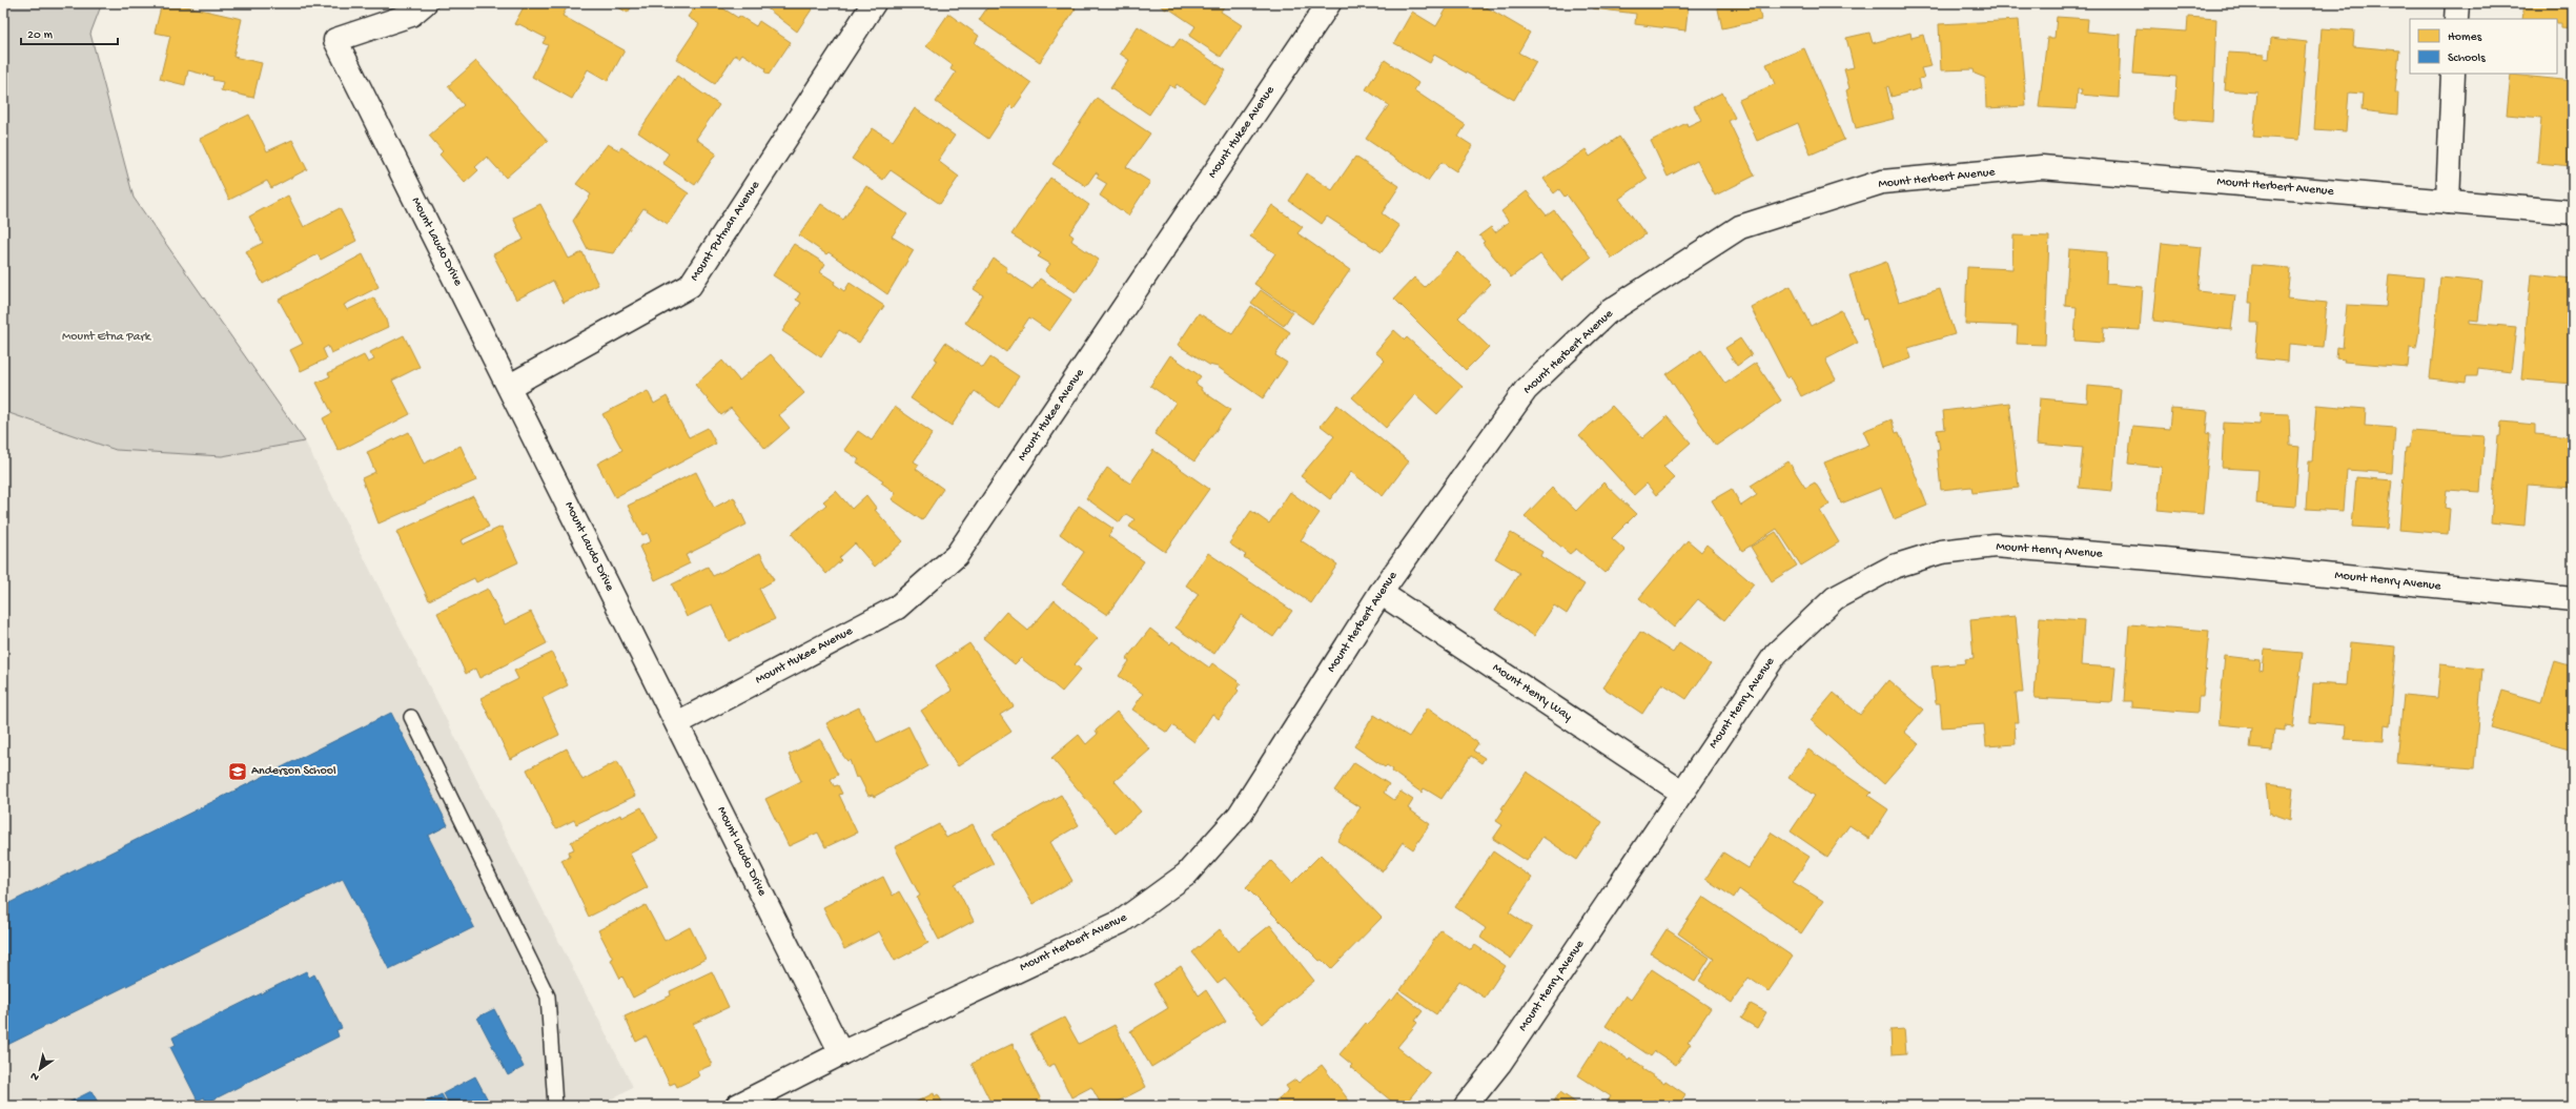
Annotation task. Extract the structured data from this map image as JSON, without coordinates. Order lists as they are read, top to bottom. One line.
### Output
{"streets":{"street":["Mount Hukee Avenue","Mount Herbert Avenue","Mount Putman Avenue","Mount Laudo Drive","Mount Henry Avenue","Mount Henry Way"]},"crossings":[["Mount Hukee Avenue","Mount Laudo Drive"],["Mount Herbert Avenue","Mount Laudo Drive"],["Mount Herbert Avenue","Mount Henry Way"],["Mount Putman Avenue","Mount Laudo Drive"],["Mount Henry Avenue","Mount Henry Way"]],"parks":["Mount Etna Park"],"places":{"school or university":["Anderson School"]},"legend":["Homes","Schools"],"scale_bar":"20 m","north":"bottom left"}
